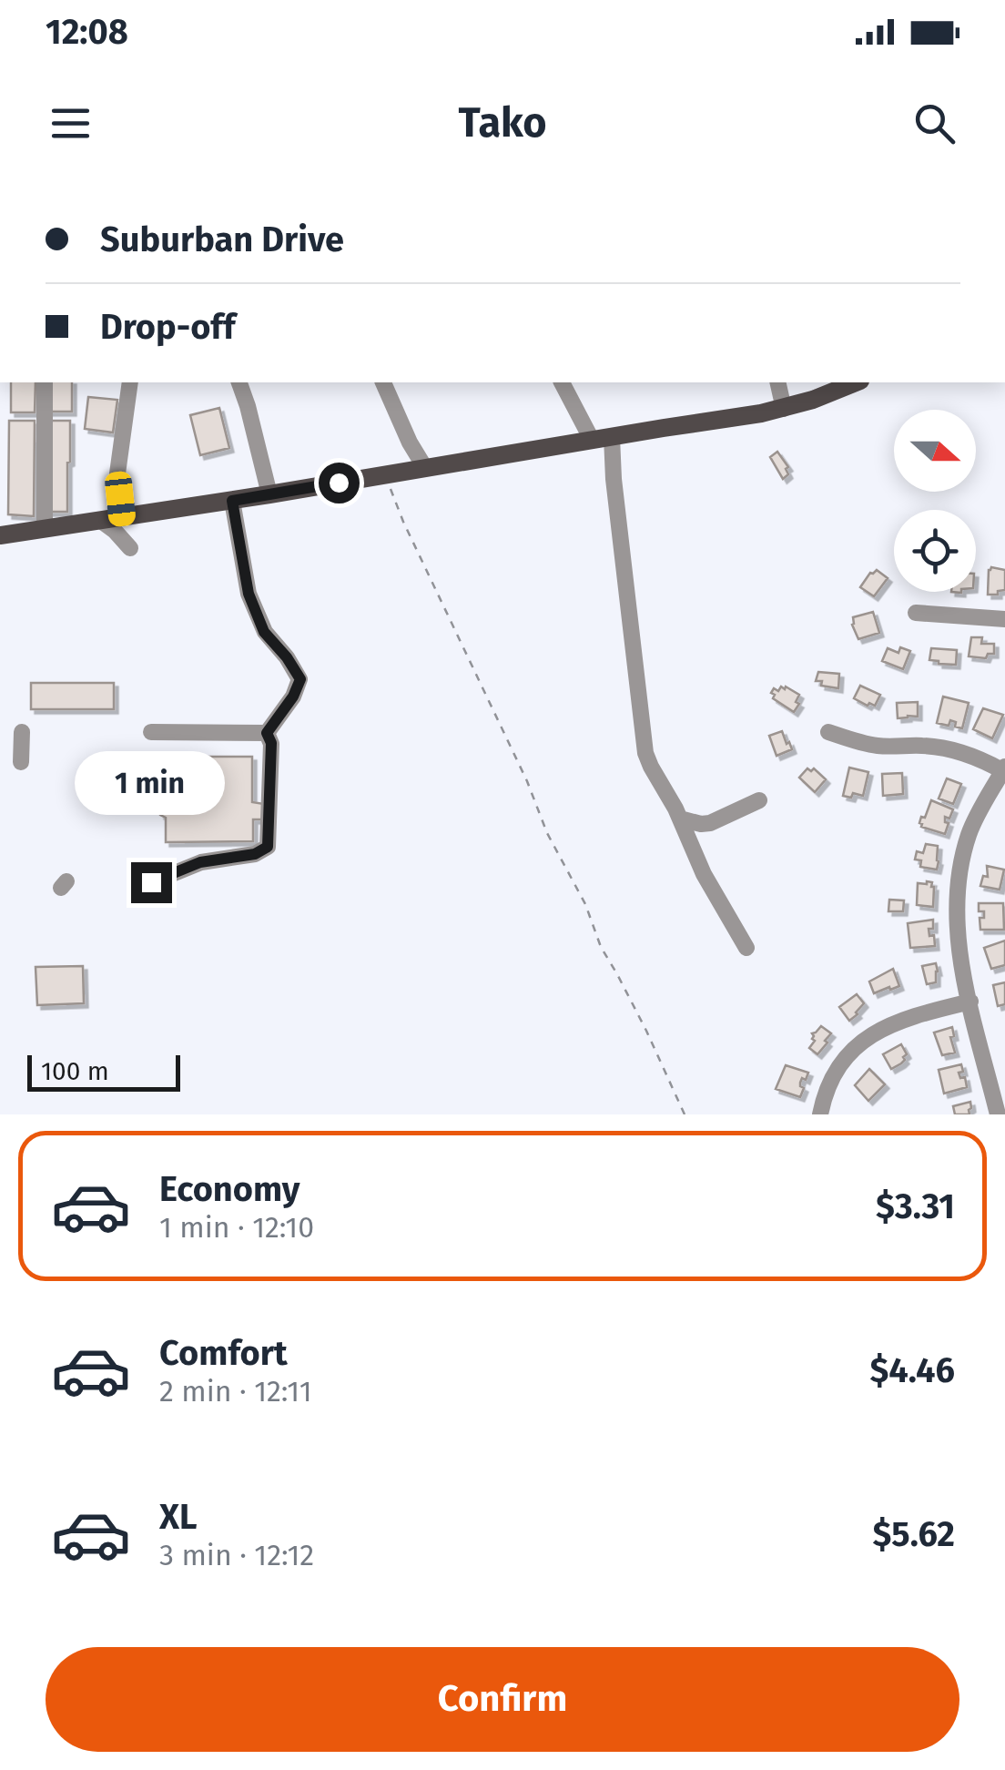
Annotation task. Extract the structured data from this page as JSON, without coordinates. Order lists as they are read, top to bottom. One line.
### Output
{"scale_bar":"100 m","north":"right","page":{"status":"12:08","header":"Tako","banner":["Suburban Drive","Drop-off"],"bubble":"1 min","scale":"100 m","list":[{"name":"Economy","note":"1 min · 12:10","value":"$3.31"},{"name":"Comfort","note":"2 min · 12:11","value":"$4.46"},{"name":"XL","note":"3 min · 12:12","value":"$5.62"}],"buttons":"Confirm"}}
